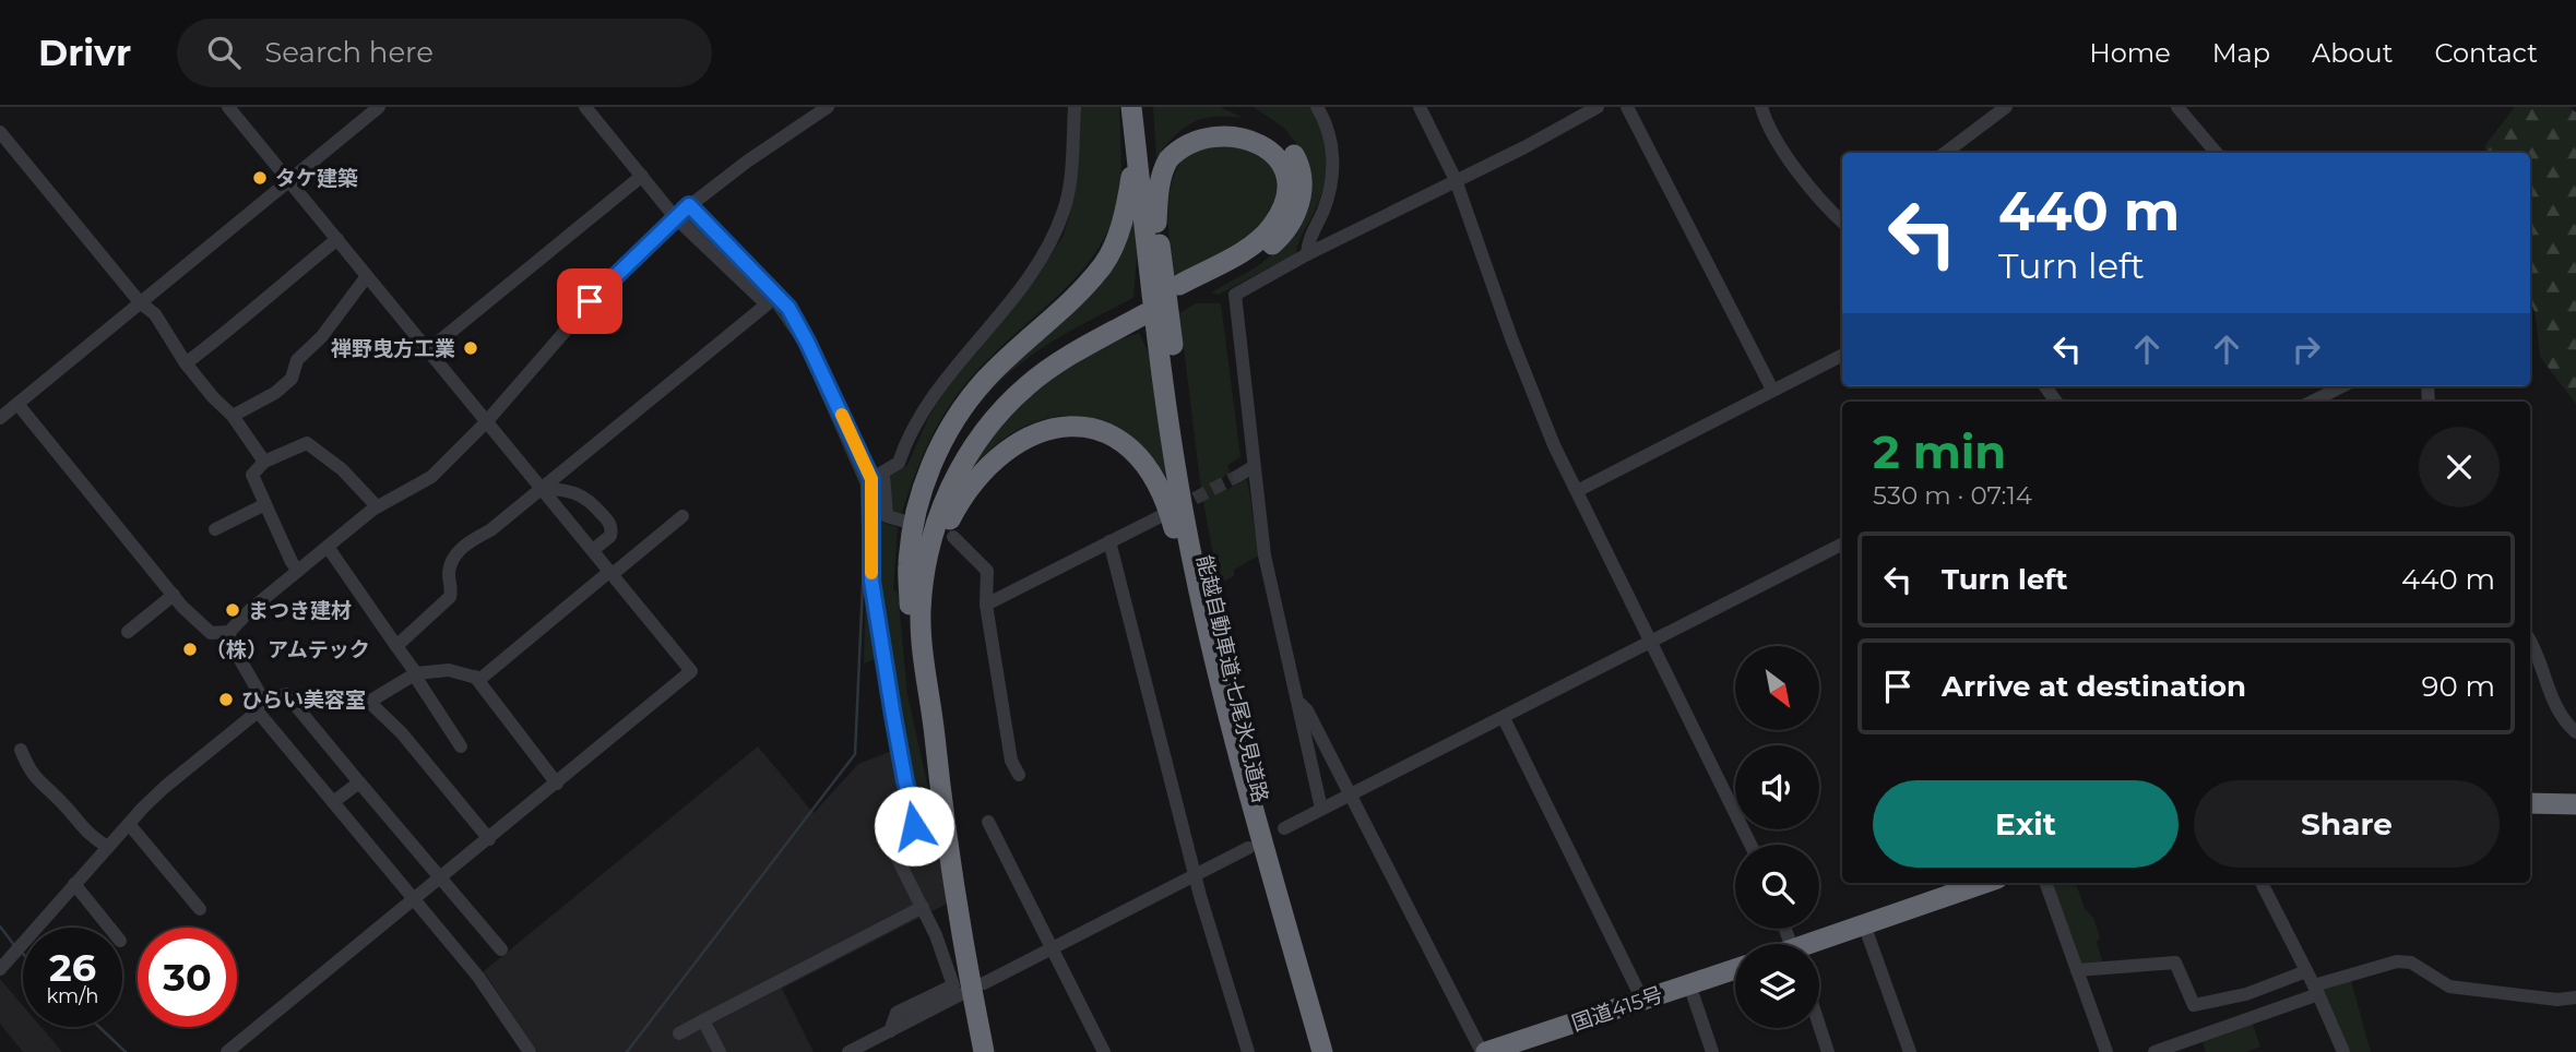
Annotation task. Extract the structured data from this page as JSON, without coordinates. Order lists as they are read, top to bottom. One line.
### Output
{"streets":{"highway":["能越自動車道;七尾氷見道路","国道415号"]},"places":["タケ建築","禅野曳方工業","まつき建材","（株）アムテック","ひらい美容室"],"north":"bottom right","page":{"header":"Drivr","search":"Search here","nav":["Home","Map","About","Contact"],"turn":["440 m","Turn left"],"heading":["2 min","530 m · 07:14"],"list":[{"name":"Turn left","value":"440 m"},{"name":"Arrive at destination","value":"90 m"}],"buttons":["Exit","Share"],"speed":"26 km/h","limit":"30"}}
